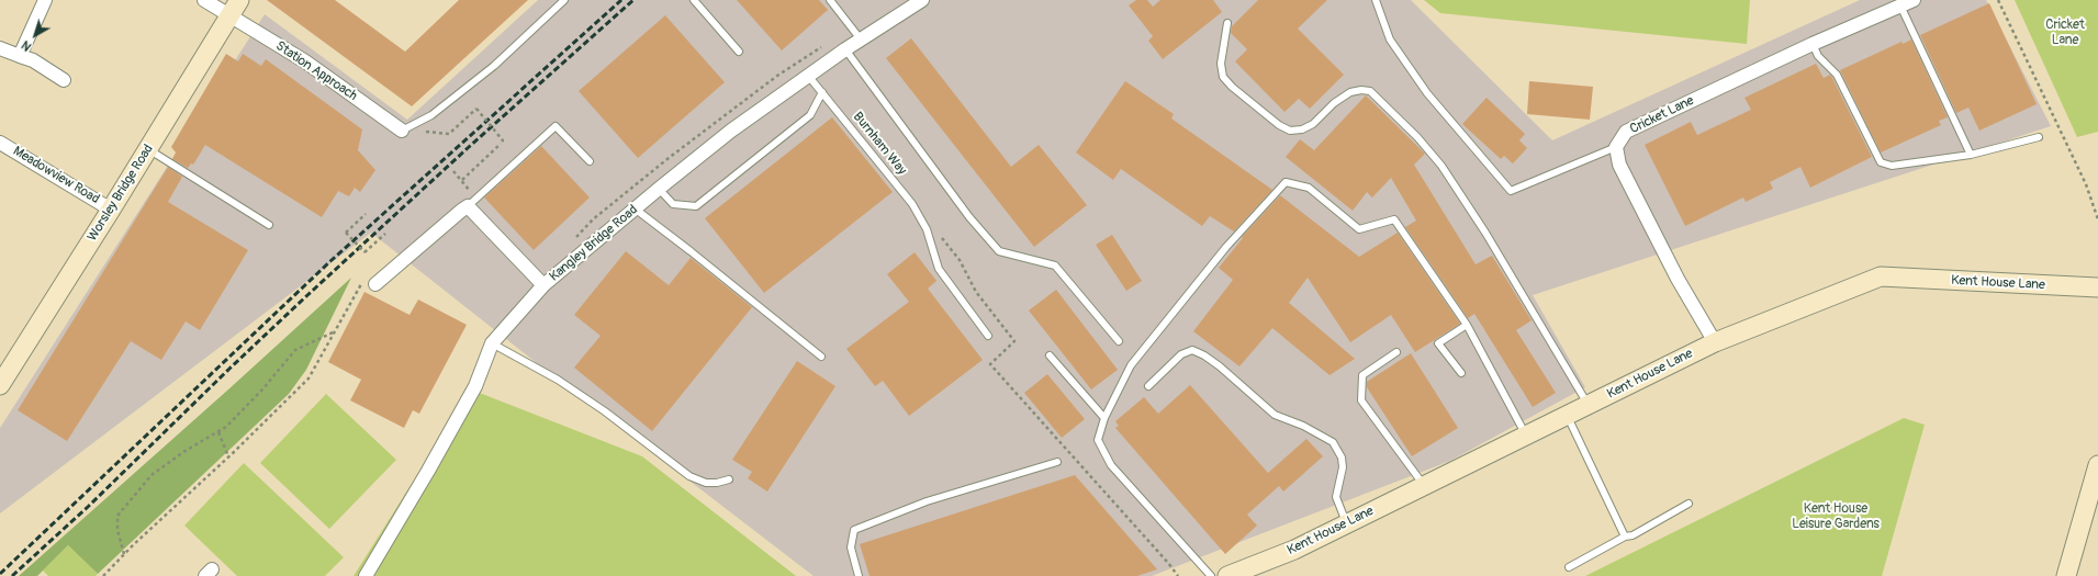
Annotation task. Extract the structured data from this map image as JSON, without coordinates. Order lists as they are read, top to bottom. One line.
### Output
{"streets":{"street":["Station Approach","Cricket Lane","Meadowview Road","Worsley Bridge Road","Kangley Bridge Road","Kent House Lane"],"lane":["Burnham Way"]},"crossings":[["Station Approach","Worsley Bridge Road"],["Burnham Way","Kangley Bridge Road"],["Meadowview Road","Worsley Bridge Road"]],"parks":["Cricket Lane","Kent House Leisure Gardens"],"north":"bottom left"}
